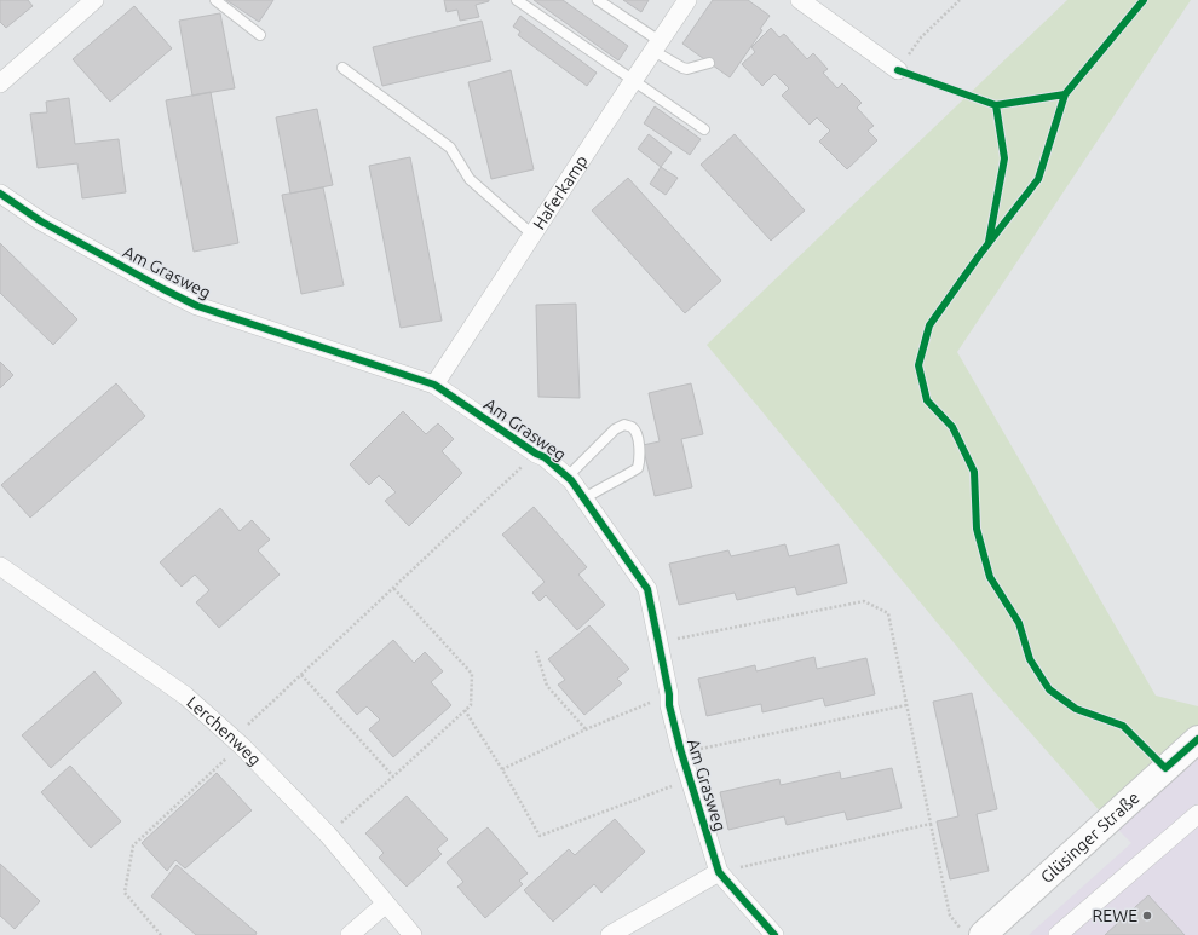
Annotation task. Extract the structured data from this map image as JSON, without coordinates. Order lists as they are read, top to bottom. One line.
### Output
{"streets":{"main road":["Glüsinger Straße"],"street":["Haferkamp","Am Grasweg","Lerchenweg"]},"crossings":[["Haferkamp","Am Grasweg"]],"places":["REWE"]}
